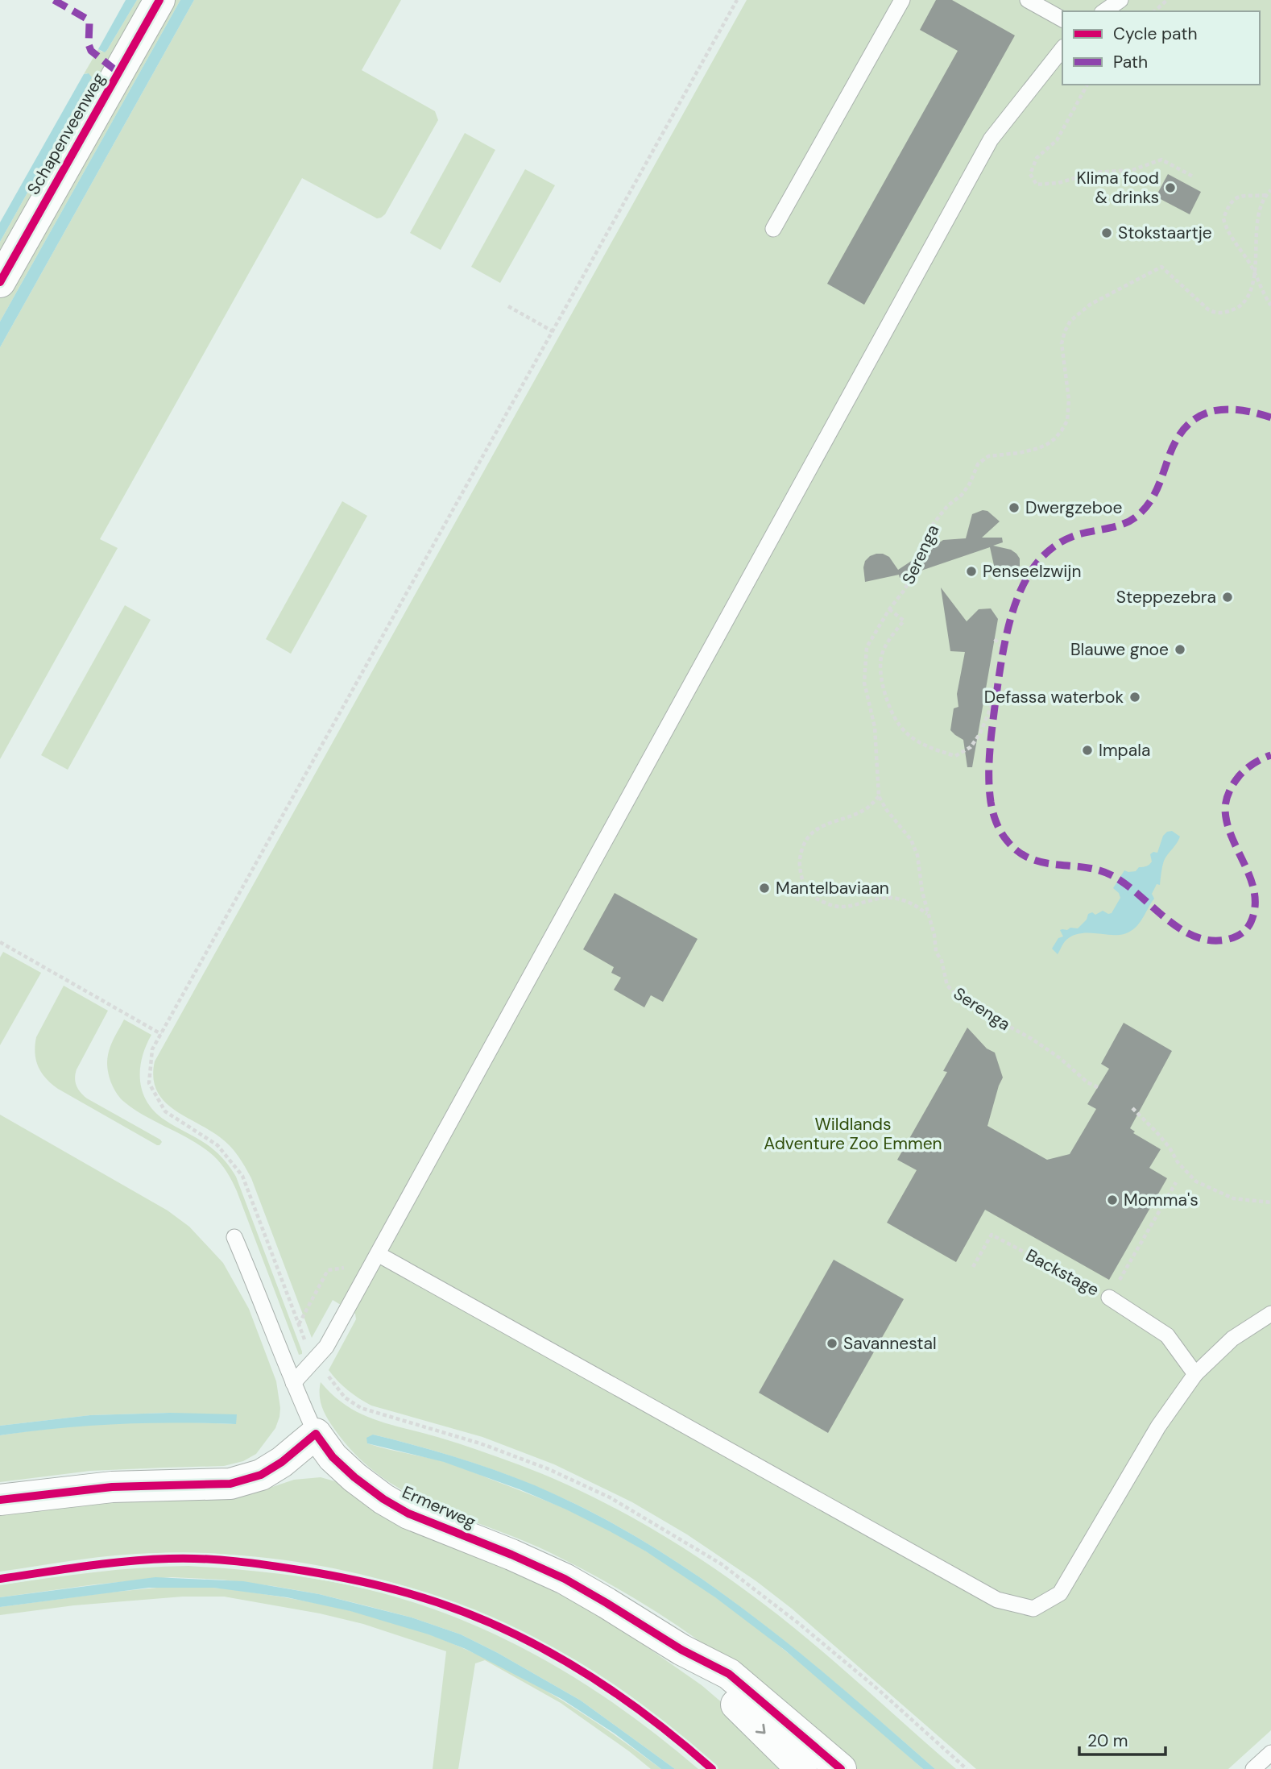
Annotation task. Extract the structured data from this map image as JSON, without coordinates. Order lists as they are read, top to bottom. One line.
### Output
{"streets":{"street":["Schapenveenweg","Ermerweg"],"path":["Serenga","Backstage"]},"parks":["Wildlands Adventure Zoo Emmen"],"places":["Klima food & drinks","Stokstaartje","Dwergzeboe","Penseelzwijn","Steppezebra","Blauwe gnoe","Defassa waterbok","Impala","Mantelbaviaan","Momma's","Savannestal"],"legend":["Cycle path","Path"],"scale_bar":"20 m"}
